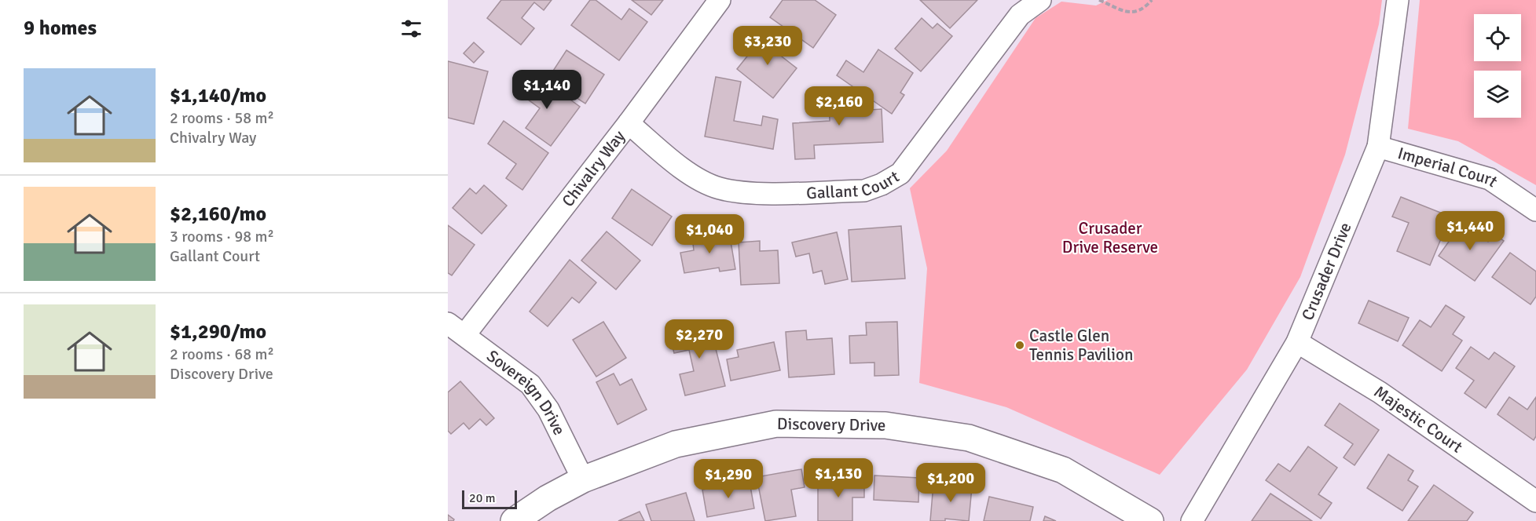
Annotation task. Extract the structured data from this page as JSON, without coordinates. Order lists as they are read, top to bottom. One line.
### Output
{"streets":{"street":["Chivalry Way","Imperial Court","Gallant Court","Crusader Drive","Sovereign Drive","Majestic Court","Discovery Drive"]},"crossings":[["Chivalry Way","Gallant Court"],["Chivalry Way","Sovereign Drive"],["Imperial Court","Crusader Drive"],["Crusader Drive","Majestic Court"],["Sovereign Drive","Discovery Drive"]],"parks":["Crusader Drive Reserve"],"places":["Castle Glen Tennis Pavilion"],"scale_bar":"20 m","page":{"heading":"9 homes","price":["$3,230","$1,140","$2,160","$1,440","$1,040","$2,270","$1,130","$1,290","$1,200"],"list":[{"name":"$1,140/mo","note":"2 rooms · 58 m² · Chivalry Way"},{"name":"$2,160/mo","note":"3 rooms · 98 m² · Gallant Court"},{"name":"$1,290/mo","note":"2 rooms · 68 m² · Discovery Drive"}],"scale":"20 m"}}
